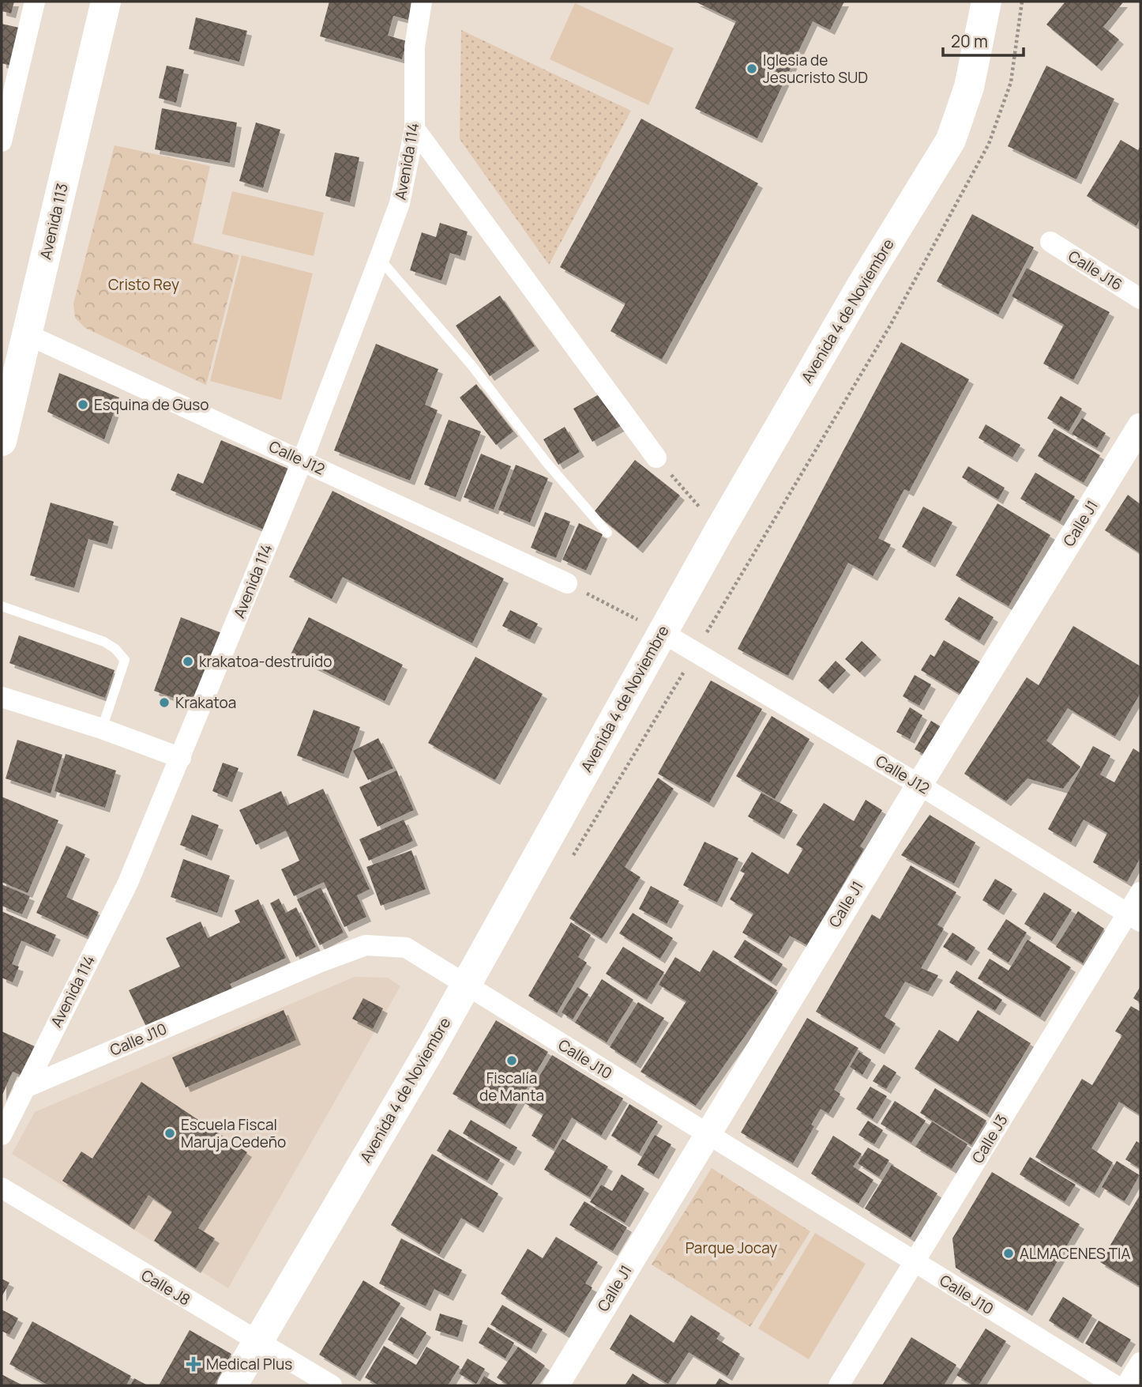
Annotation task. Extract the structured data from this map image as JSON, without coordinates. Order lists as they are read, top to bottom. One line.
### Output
{"streets":{"main road":["Avenida 113","Avenida 4 de Noviembre"],"street":["Avenida 114","Calle J16","Calle J12","Calle J1","Calle J10","Calle J3","Calle J8"]},"crossings":[["Avenida 114","Calle J12"],["Avenida 114","Calle J10"],["Avenida 113","Calle J12"],["Avenida 4 de Noviembre","Calle J12"],["Avenida 4 de Noviembre","Calle J10"],["Avenida 4 de Noviembre","Calle J8"],["Calle J12","Calle J1"],["Calle J12","Calle J3"],["Calle J1","Calle J10"],["Calle J10","Calle J3"]],"parks":["Cristo Rey","Parque Jocay"],"places":{"other":["Iglesia de Jesucristo SUD","Esquina de Guso","krakatoa-destruido","Krakatoa","Fiscalía de Manta","Escuela Fiscal Maruja Cedeño","ALMACENES TIA"],"health":["Medical Plus"]},"scale_bar":"20 m"}
